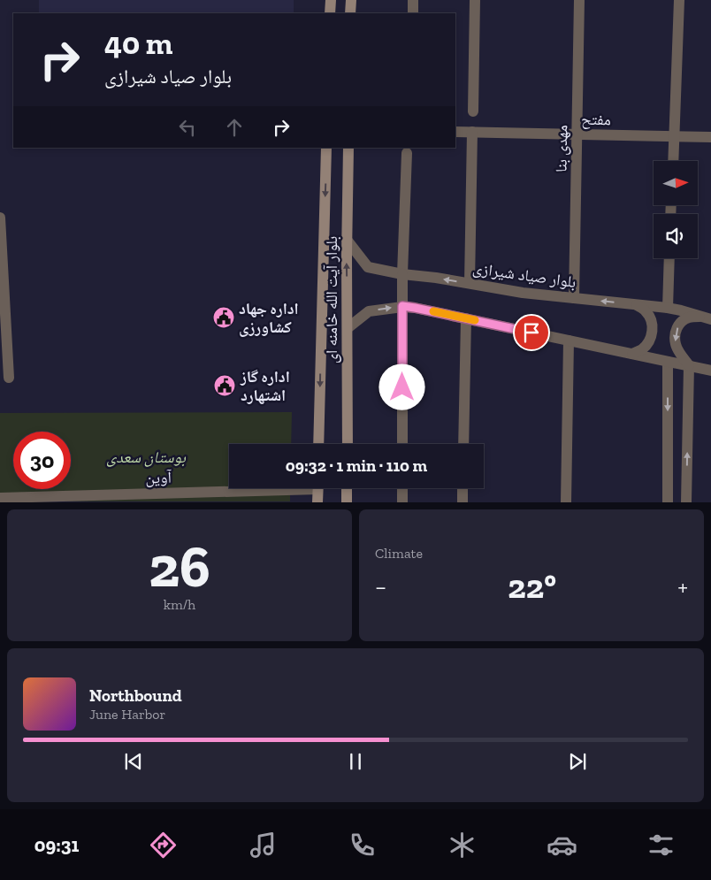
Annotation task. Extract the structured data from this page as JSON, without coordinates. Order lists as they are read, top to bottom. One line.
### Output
{"streets":{"main road":["بلوار آیت الله خامنه ای"],"street":["مفتح","مهدی بنا","بلوار صیاد شیرازی","آوین"]},"crossings":[["مفتح","مهدی بنا"],["مهدی بنا","بلوار صیاد شیرازی"],["بلوار صیاد شیرازی","بلوار آیت الله خامنه ای"]],"parks":["بوستان سعدی"],"places":{"public building":["اداره جهاد کشاورزی","اداره گاز اشتهارد"]},"north":"right","page":{"turn":["40 m","بلوار صیاد شیرازی"],"limit":"30","trip":"09:32 · 1 min · 110 m","tile":[["26","km/h"],"Climate"],"heat":["−","22°","+"],"song":["Northbound","June Harbor"],"tabs":"09:31"}}
